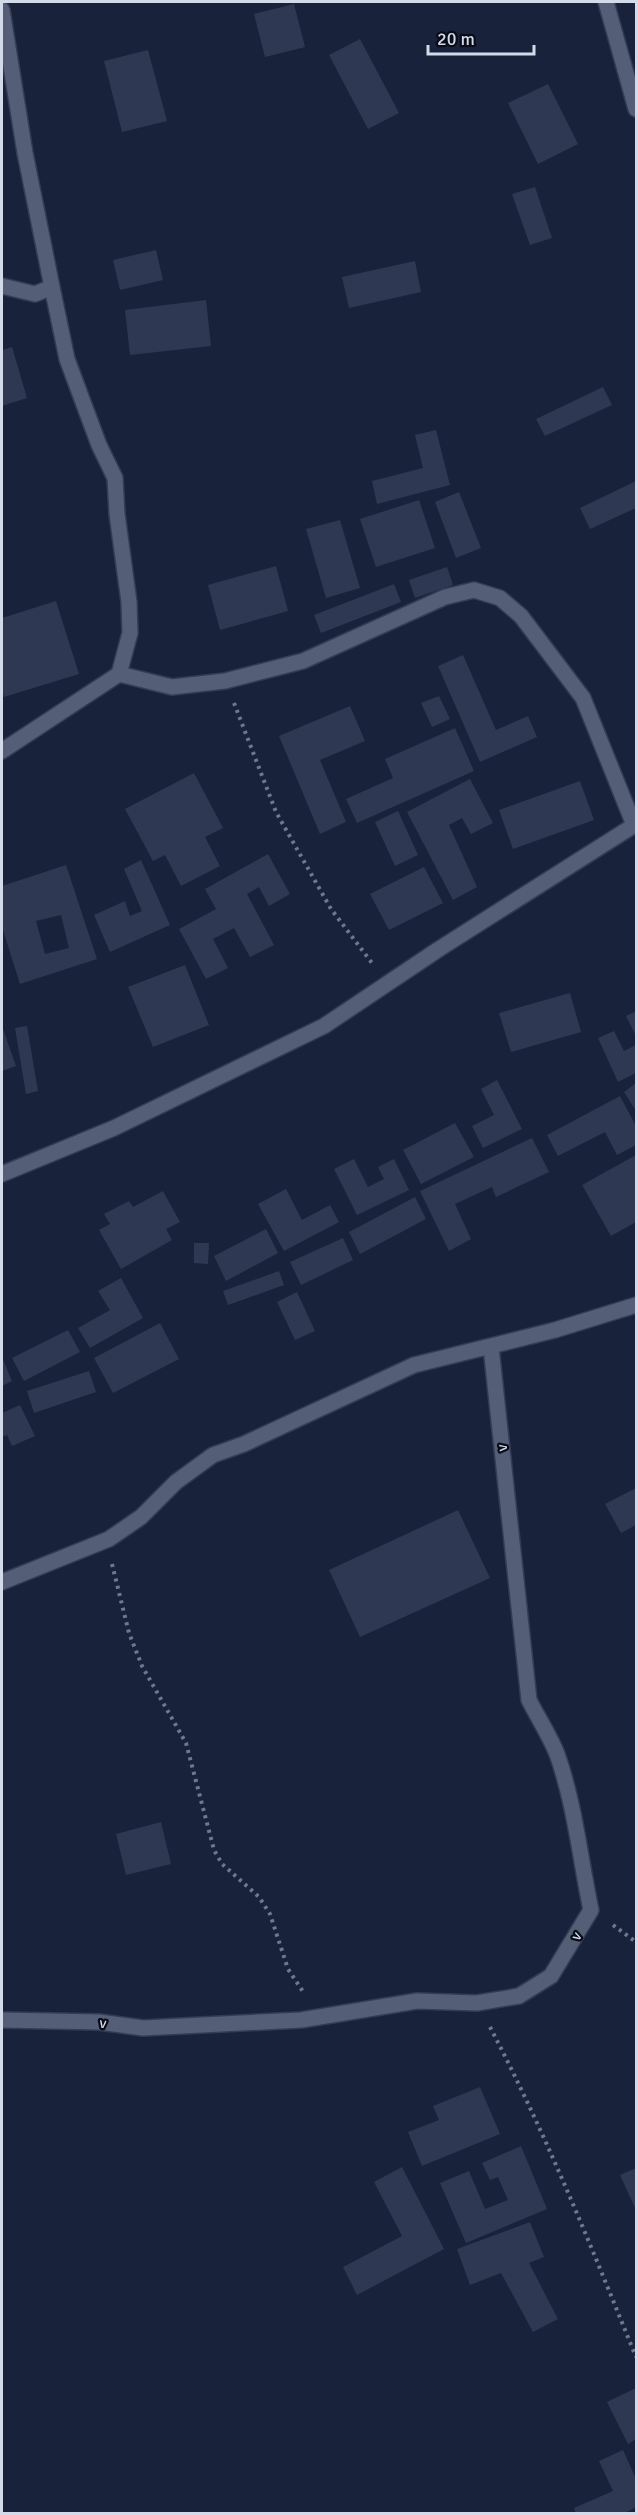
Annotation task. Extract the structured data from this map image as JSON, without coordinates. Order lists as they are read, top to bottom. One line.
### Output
{"streets":{"street":["v"]},"scale_bar":"20 m"}
